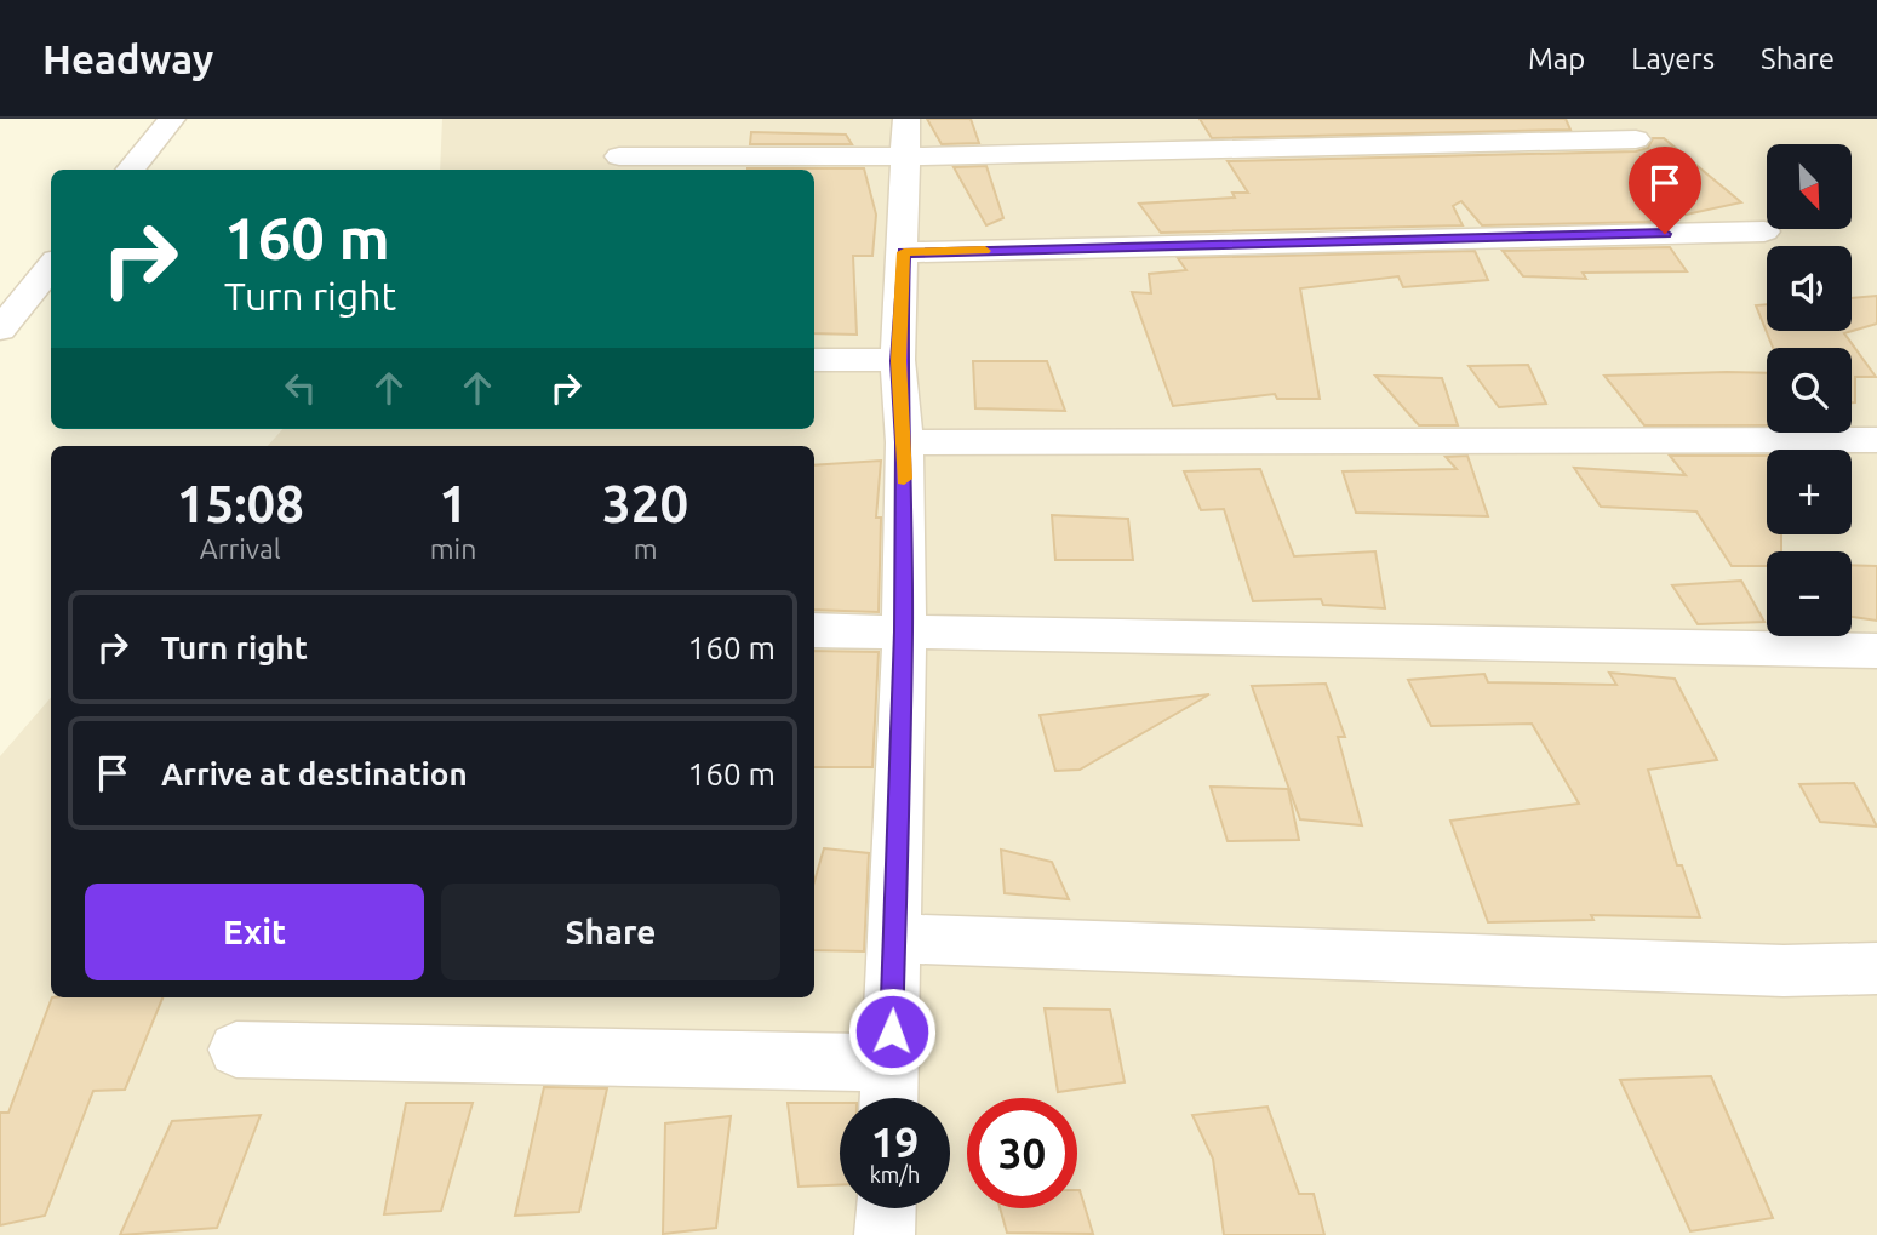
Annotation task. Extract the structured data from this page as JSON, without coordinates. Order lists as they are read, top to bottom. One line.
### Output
{"north":"bottom right","page":{"header":"Headway","nav":["Map","Layers","Share"],"map_buttons":["+","−"],"turn":["160 m","Turn right"],"eta":["15:08","Arrival","1","min","320","m"],"list":[{"name":"Turn right","value":"160 m"},{"name":"Arrive at destination","value":"160 m"}],"buttons":["Exit","Share"],"speed":"19 km/h","limit":"30"}}
